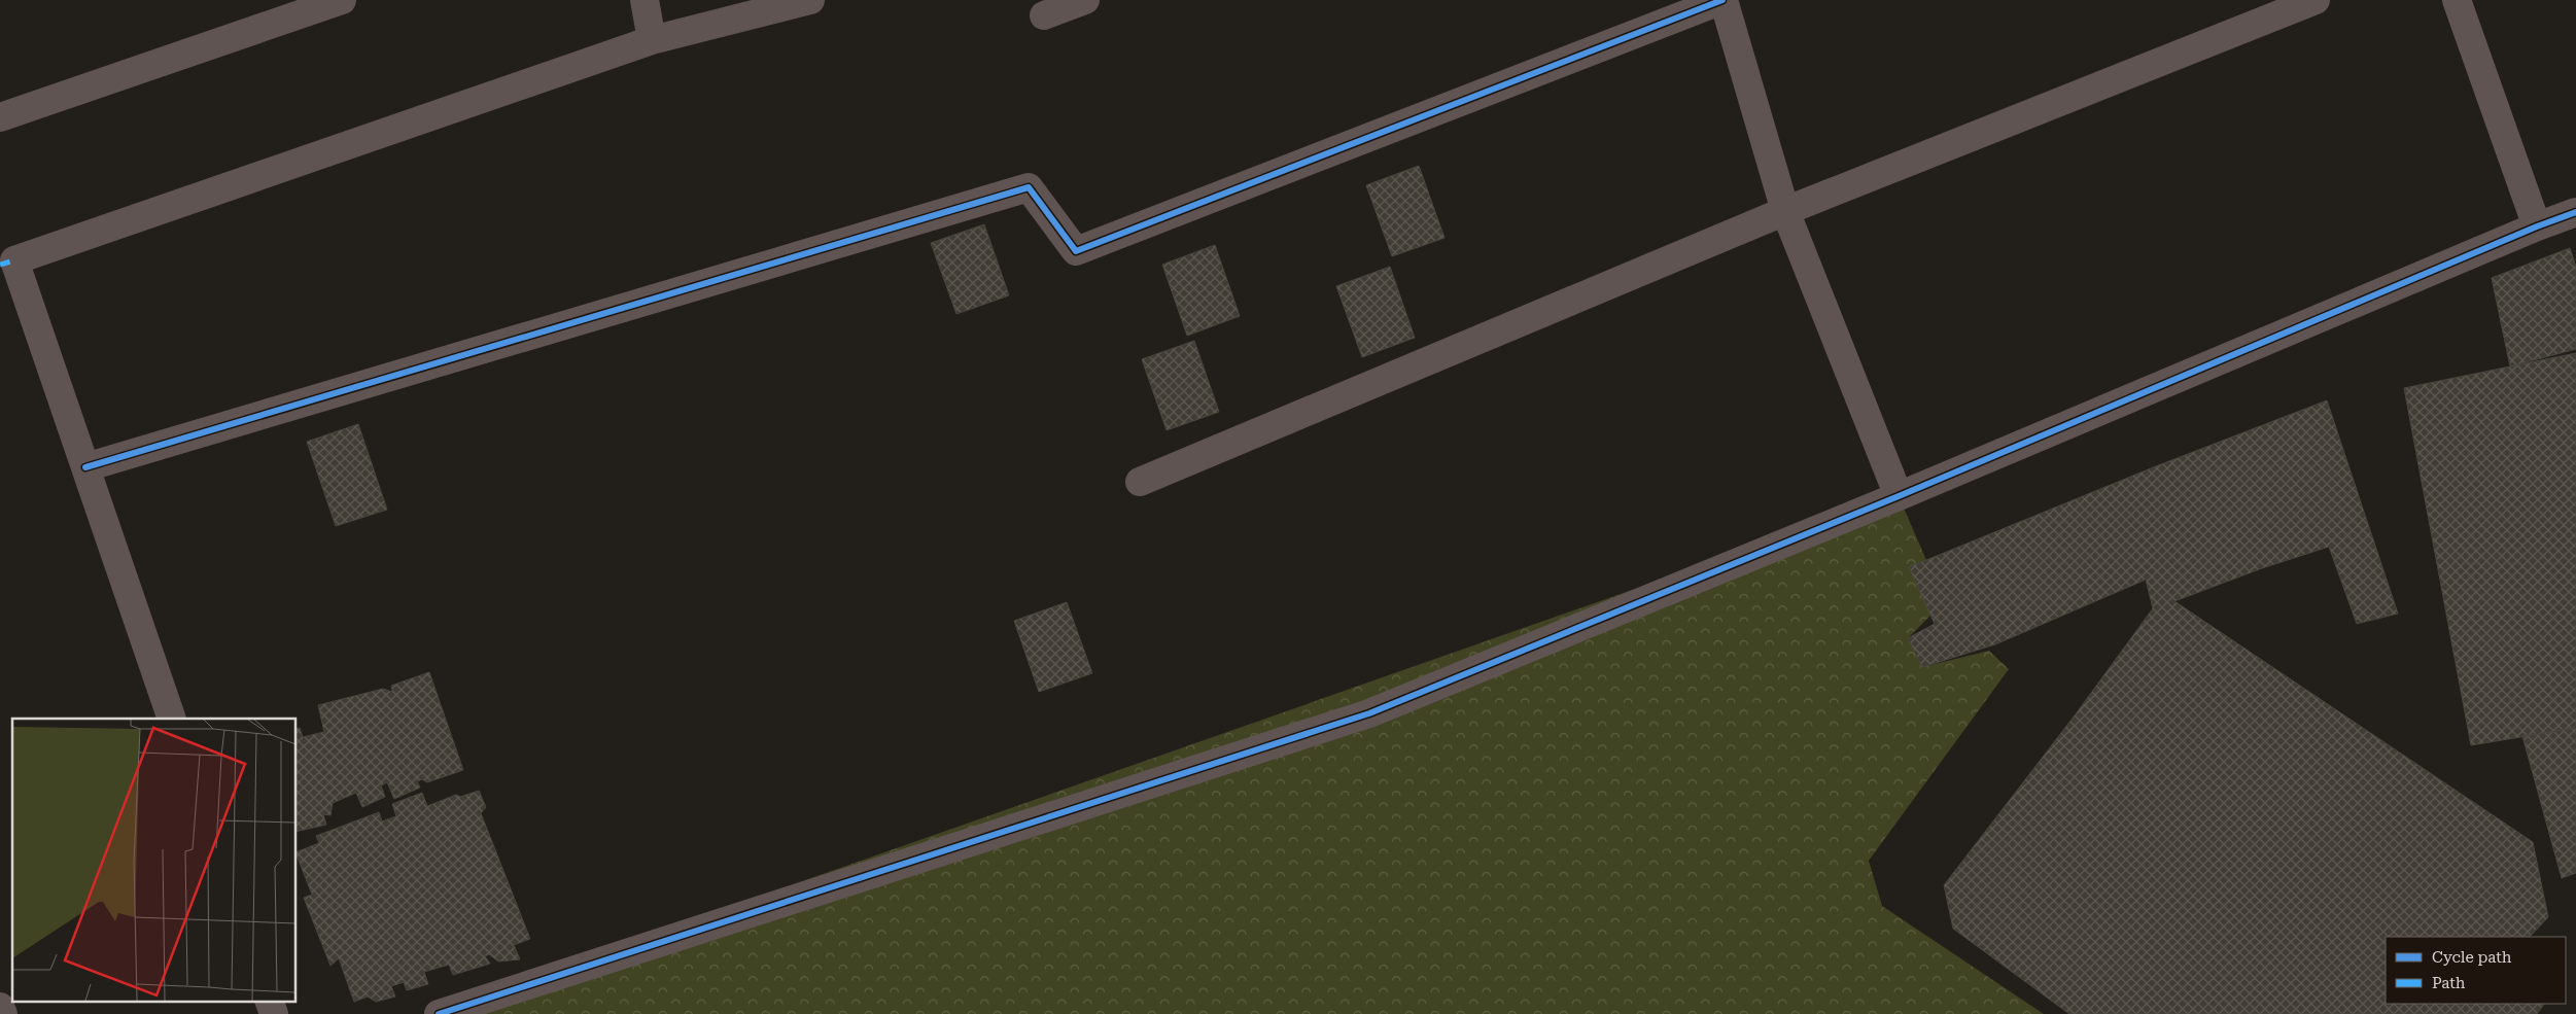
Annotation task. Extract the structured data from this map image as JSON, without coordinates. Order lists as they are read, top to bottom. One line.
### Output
{"legend":["Cycle path","Path"]}
